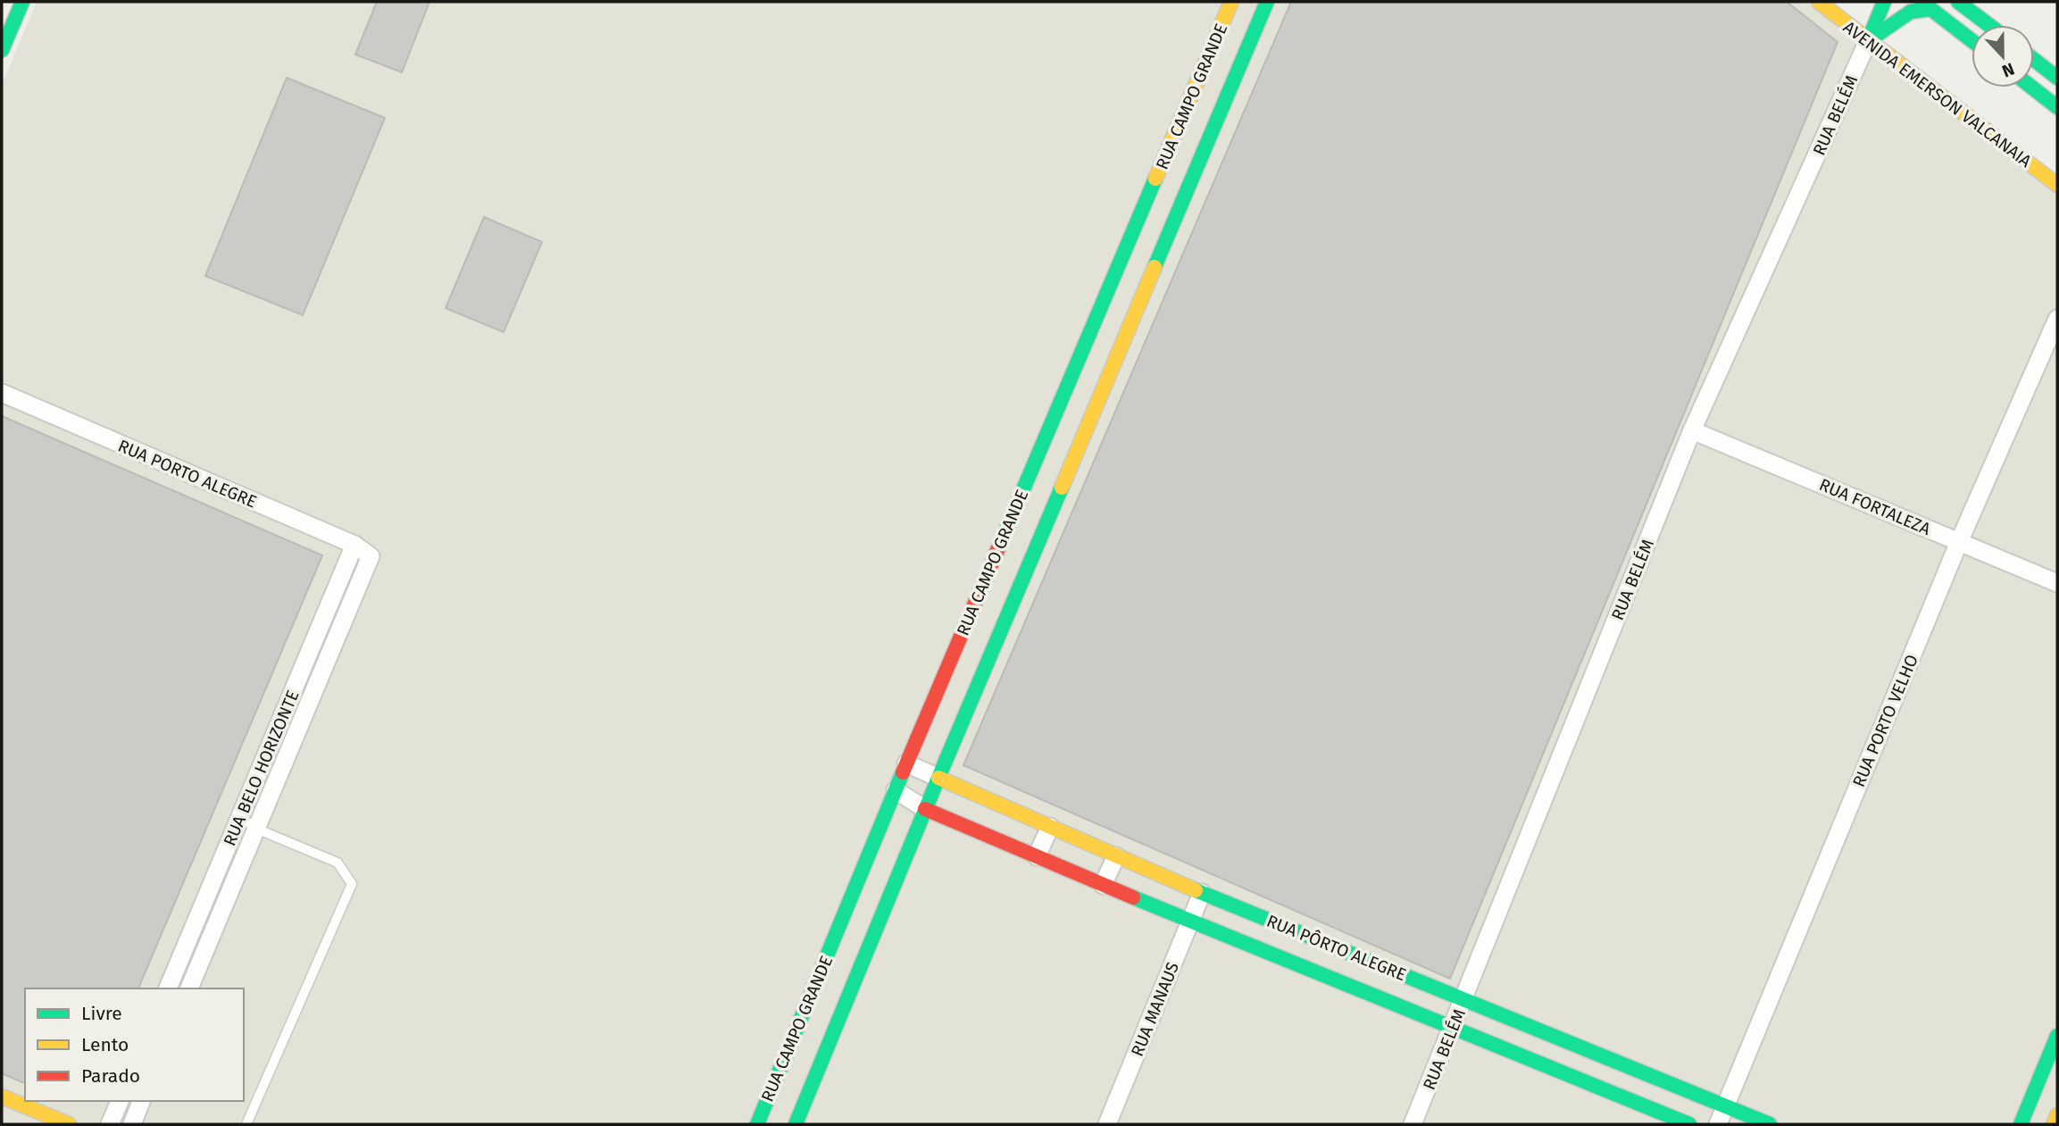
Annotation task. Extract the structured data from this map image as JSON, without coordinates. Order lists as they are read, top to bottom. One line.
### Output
{"streets":{"street":["AVENIDA EMERSON VALCANAIA","RUA CAMPO GRANDE","RUA BELÉM","RUA PORTO ALEGRE","RUA FORTALEZA","RUA PORTO VELHO","RUA BELO HORIZONTE","RUA PÔRTO ALEGRE","RUA MANAUS"]},"crossings":[["AVENIDA EMERSON VALCANAIA","RUA BELÉM"],["RUA CAMPO GRANDE","RUA PÔRTO ALEGRE"],["RUA BELÉM","RUA FORTALEZA"],["RUA BELÉM","RUA PÔRTO ALEGRE"],["RUA PORTO ALEGRE","RUA BELO HORIZONTE"],["RUA FORTALEZA","RUA PORTO VELHO"],["RUA PORTO VELHO","RUA PÔRTO ALEGRE"],["RUA PÔRTO ALEGRE","RUA MANAUS"]],"legend":["Livre","Lento","Parado"],"north":"bottom"}
